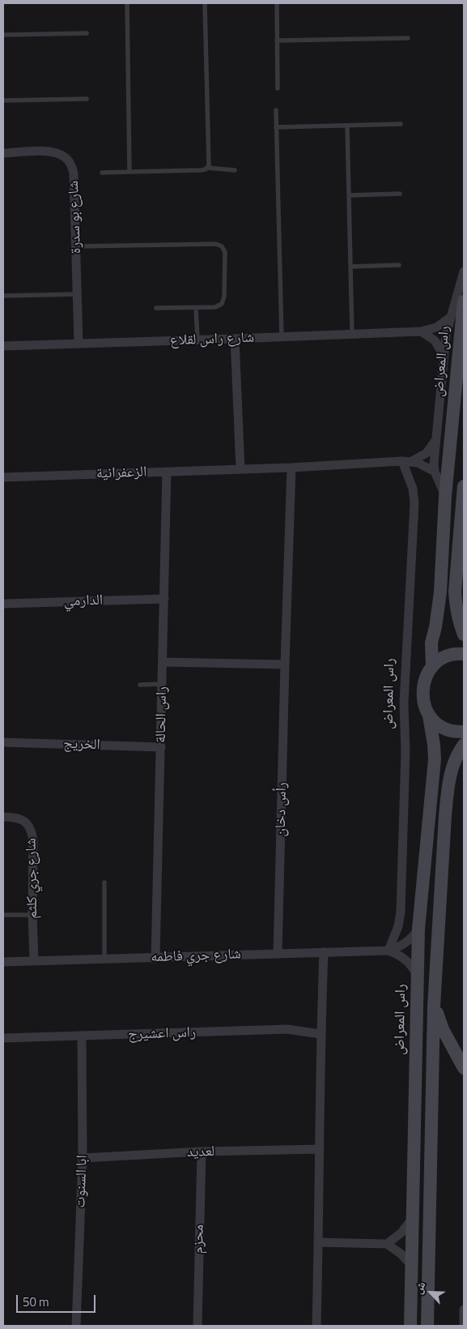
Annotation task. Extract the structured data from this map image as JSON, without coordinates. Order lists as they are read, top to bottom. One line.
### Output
{"streets":{"street":["شارع بو سدرة","شارع راس لقلاع","راس المعراض","الزعفرانية","الدارمي","راس الحالة","الخريج","رأس دخان","شارع جري كلثم","شارع جري فاطمه","راس اعشيرج","لعديد","ابا السنوت","محزم"]},"crossings":[["شارع بو سدرة","شارع راس لقلاع"],["راس المعراض","الزعفرانية"],["راس المعراض","شارع جري فاطمه"],["الزعفرانية","راس الحالة"],["الزعفرانية","رأس دخان"],["الدارمي","راس الحالة"],["راس الحالة","الخريج"],["راس الحالة","شارع جري فاطمه"],["رأس دخان","شارع جري فاطمه"],["شارع جري كلثم","شارع جري فاطمه"],["راس اعشيرج","ابا السنوت"],["لعديد","ابا السنوت"],["لعديد","محزم"]],"scale_bar":"50 m","north":"top left"}
